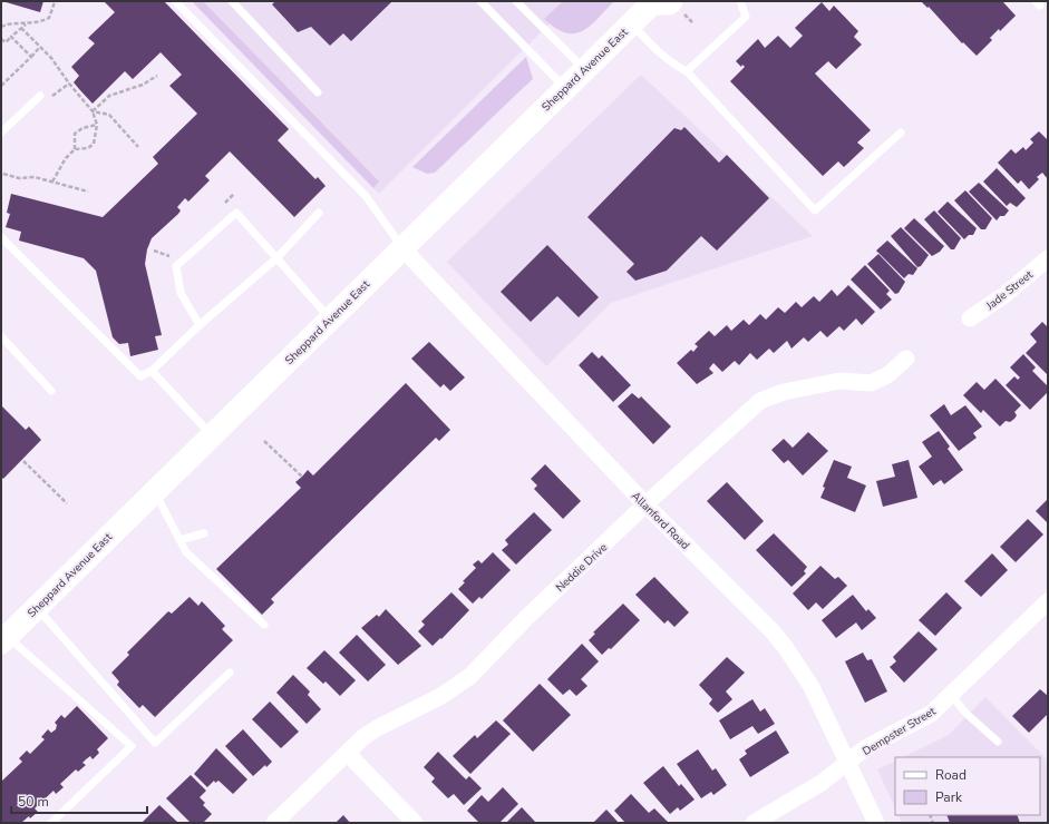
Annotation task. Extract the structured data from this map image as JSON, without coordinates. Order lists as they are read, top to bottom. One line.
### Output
{"streets":{"main road":["Sheppard Avenue East"],"street":["Jade Street","Allanford Road","Neddie Drive","Dempster Street"]},"crossings":[["Sheppard Avenue East","Allanford Road"],["Allanford Road","Neddie Drive"],["Allanford Road","Dempster Street"]],"legend":["Road","Park"],"scale_bar":"50 m"}
